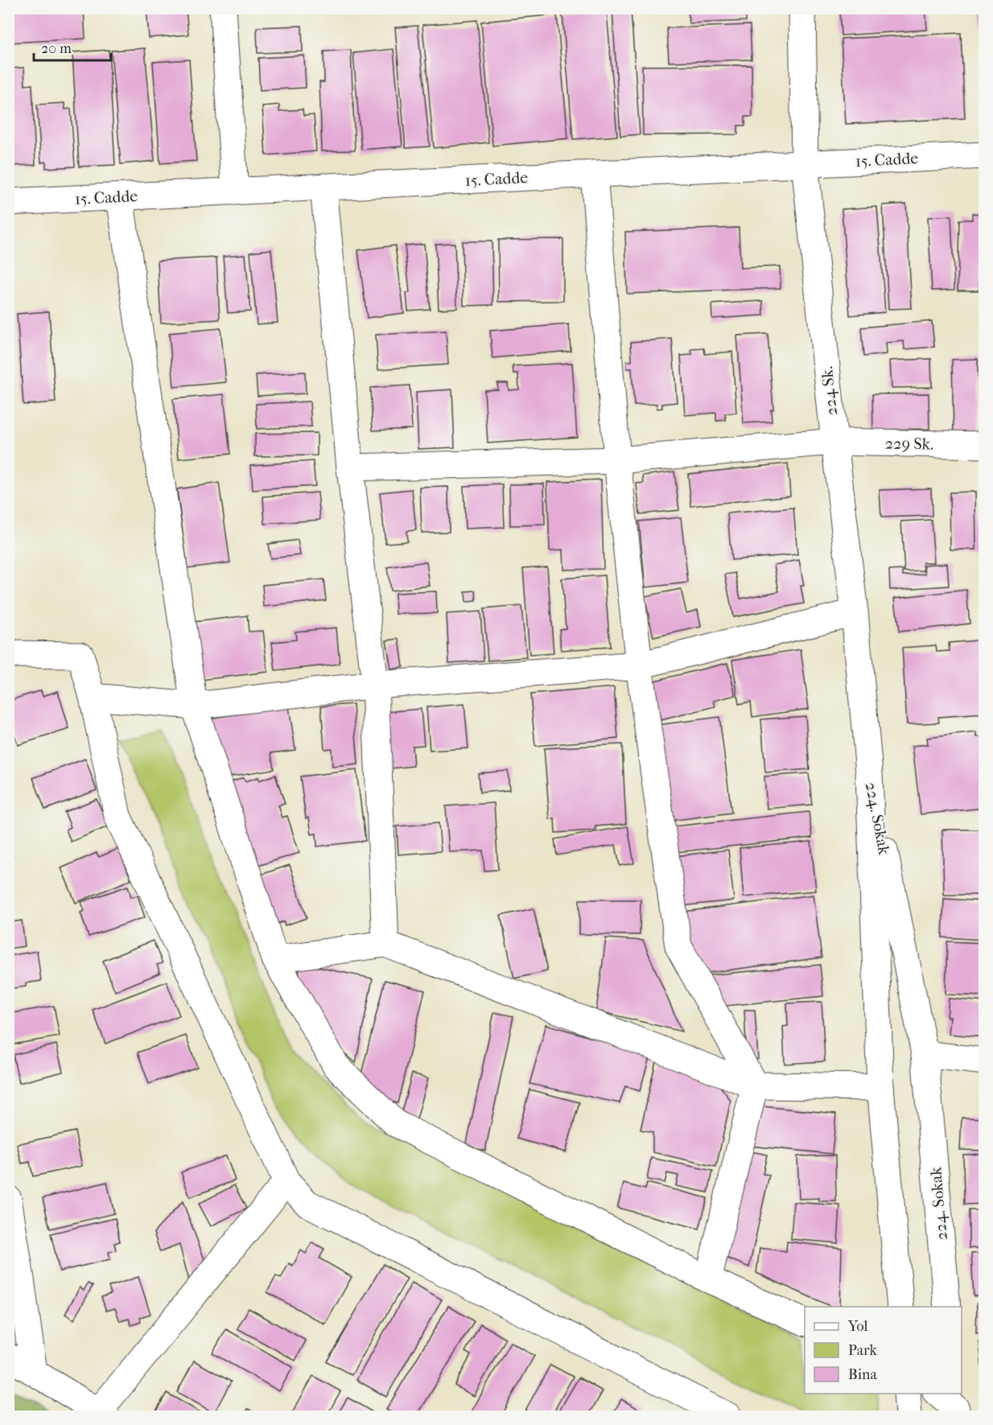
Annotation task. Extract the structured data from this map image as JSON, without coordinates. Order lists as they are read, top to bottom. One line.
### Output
{"streets":{"street":["15. Cadde","224 Sk.","229 Sk.","224. Sokak"]},"crossings":[["15. Cadde","224 Sk."],["224 Sk.","229 Sk."],["224 Sk.","224. Sokak"]],"legend":["Yol","Park","Bina"],"scale_bar":"20 m"}
